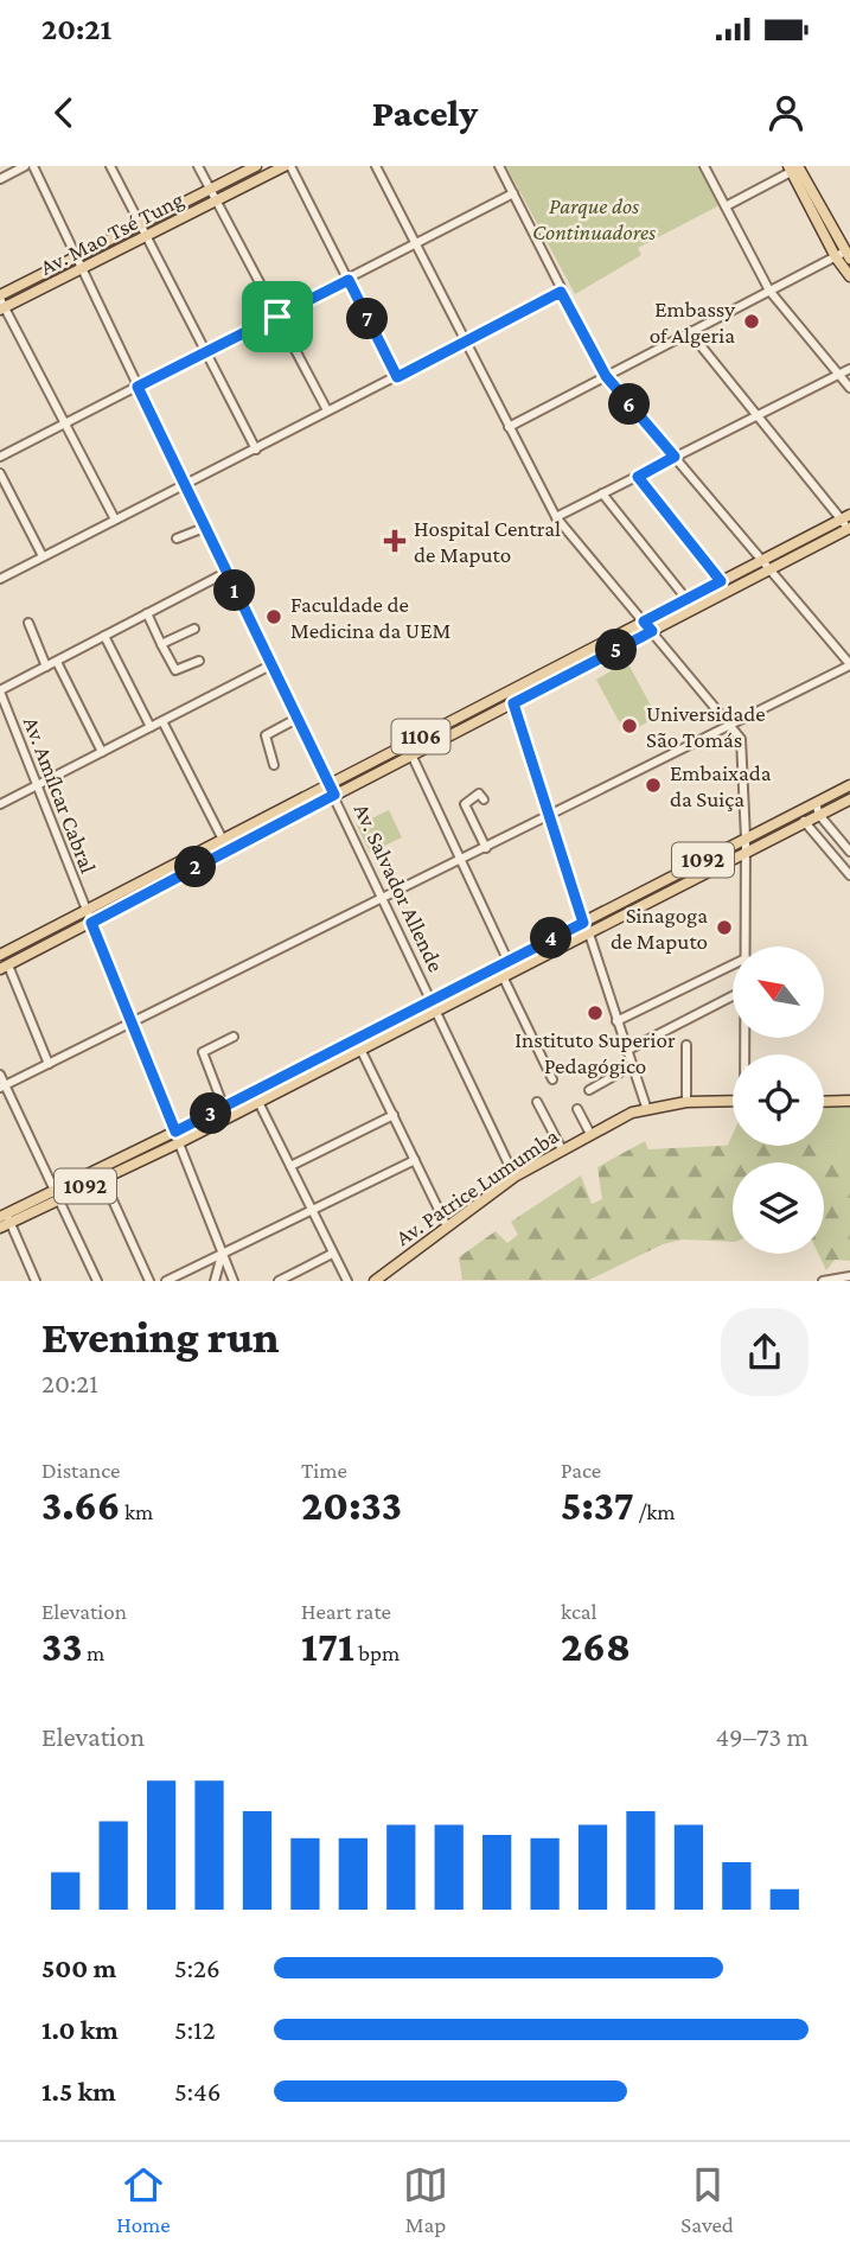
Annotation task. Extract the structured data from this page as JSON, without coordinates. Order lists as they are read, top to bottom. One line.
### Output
{"streets":{"main road":["Av. Mao Tsé Tung","1106","1092","Av. Patrice Lumumba"],"street":["Av. Amílcar Cabral","Av. Salvador Allende"]},"crossings":[["Av. Mao Tsé Tung","Av. Salvador Allende"],["1106","Av. Salvador Allende"],["Av. Amílcar Cabral","1092"],["1092","Av. Salvador Allende"],["Av. Salvador Allende","Av. Patrice Lumumba"]],"parks":["Parque dos Continuadores"],"places":{"other":["Embassy of Algeria","Faculdade de Medicina da UEM","Universidade São Tomás","Embaixada da Suiça","Sinagoga de Maputo","Instituto Superior Pedagógico"],"health":["Hospital Central de Maputo"]},"north":"top left","page":{"status":"20:21","header":"Pacely","pins":["7","6","1","5","2","4","3"],"heading":["Evening run","20:21"],"stats":[["Distance","3.66 km"],["Time","20:33"],["Pace","5:37 /km"],["Elevation","33 m"],["Heart rate","171 bpm"],["kcal","268"]],"chart":["Elevation","49–73 m"],"list":[{"name":"500 m","note":"5:26"},{"name":"1.0 km","note":"5:12"},{"name":"1.5 km","note":"5:46"}],"tabs":["Home","Map","Saved"]}}
